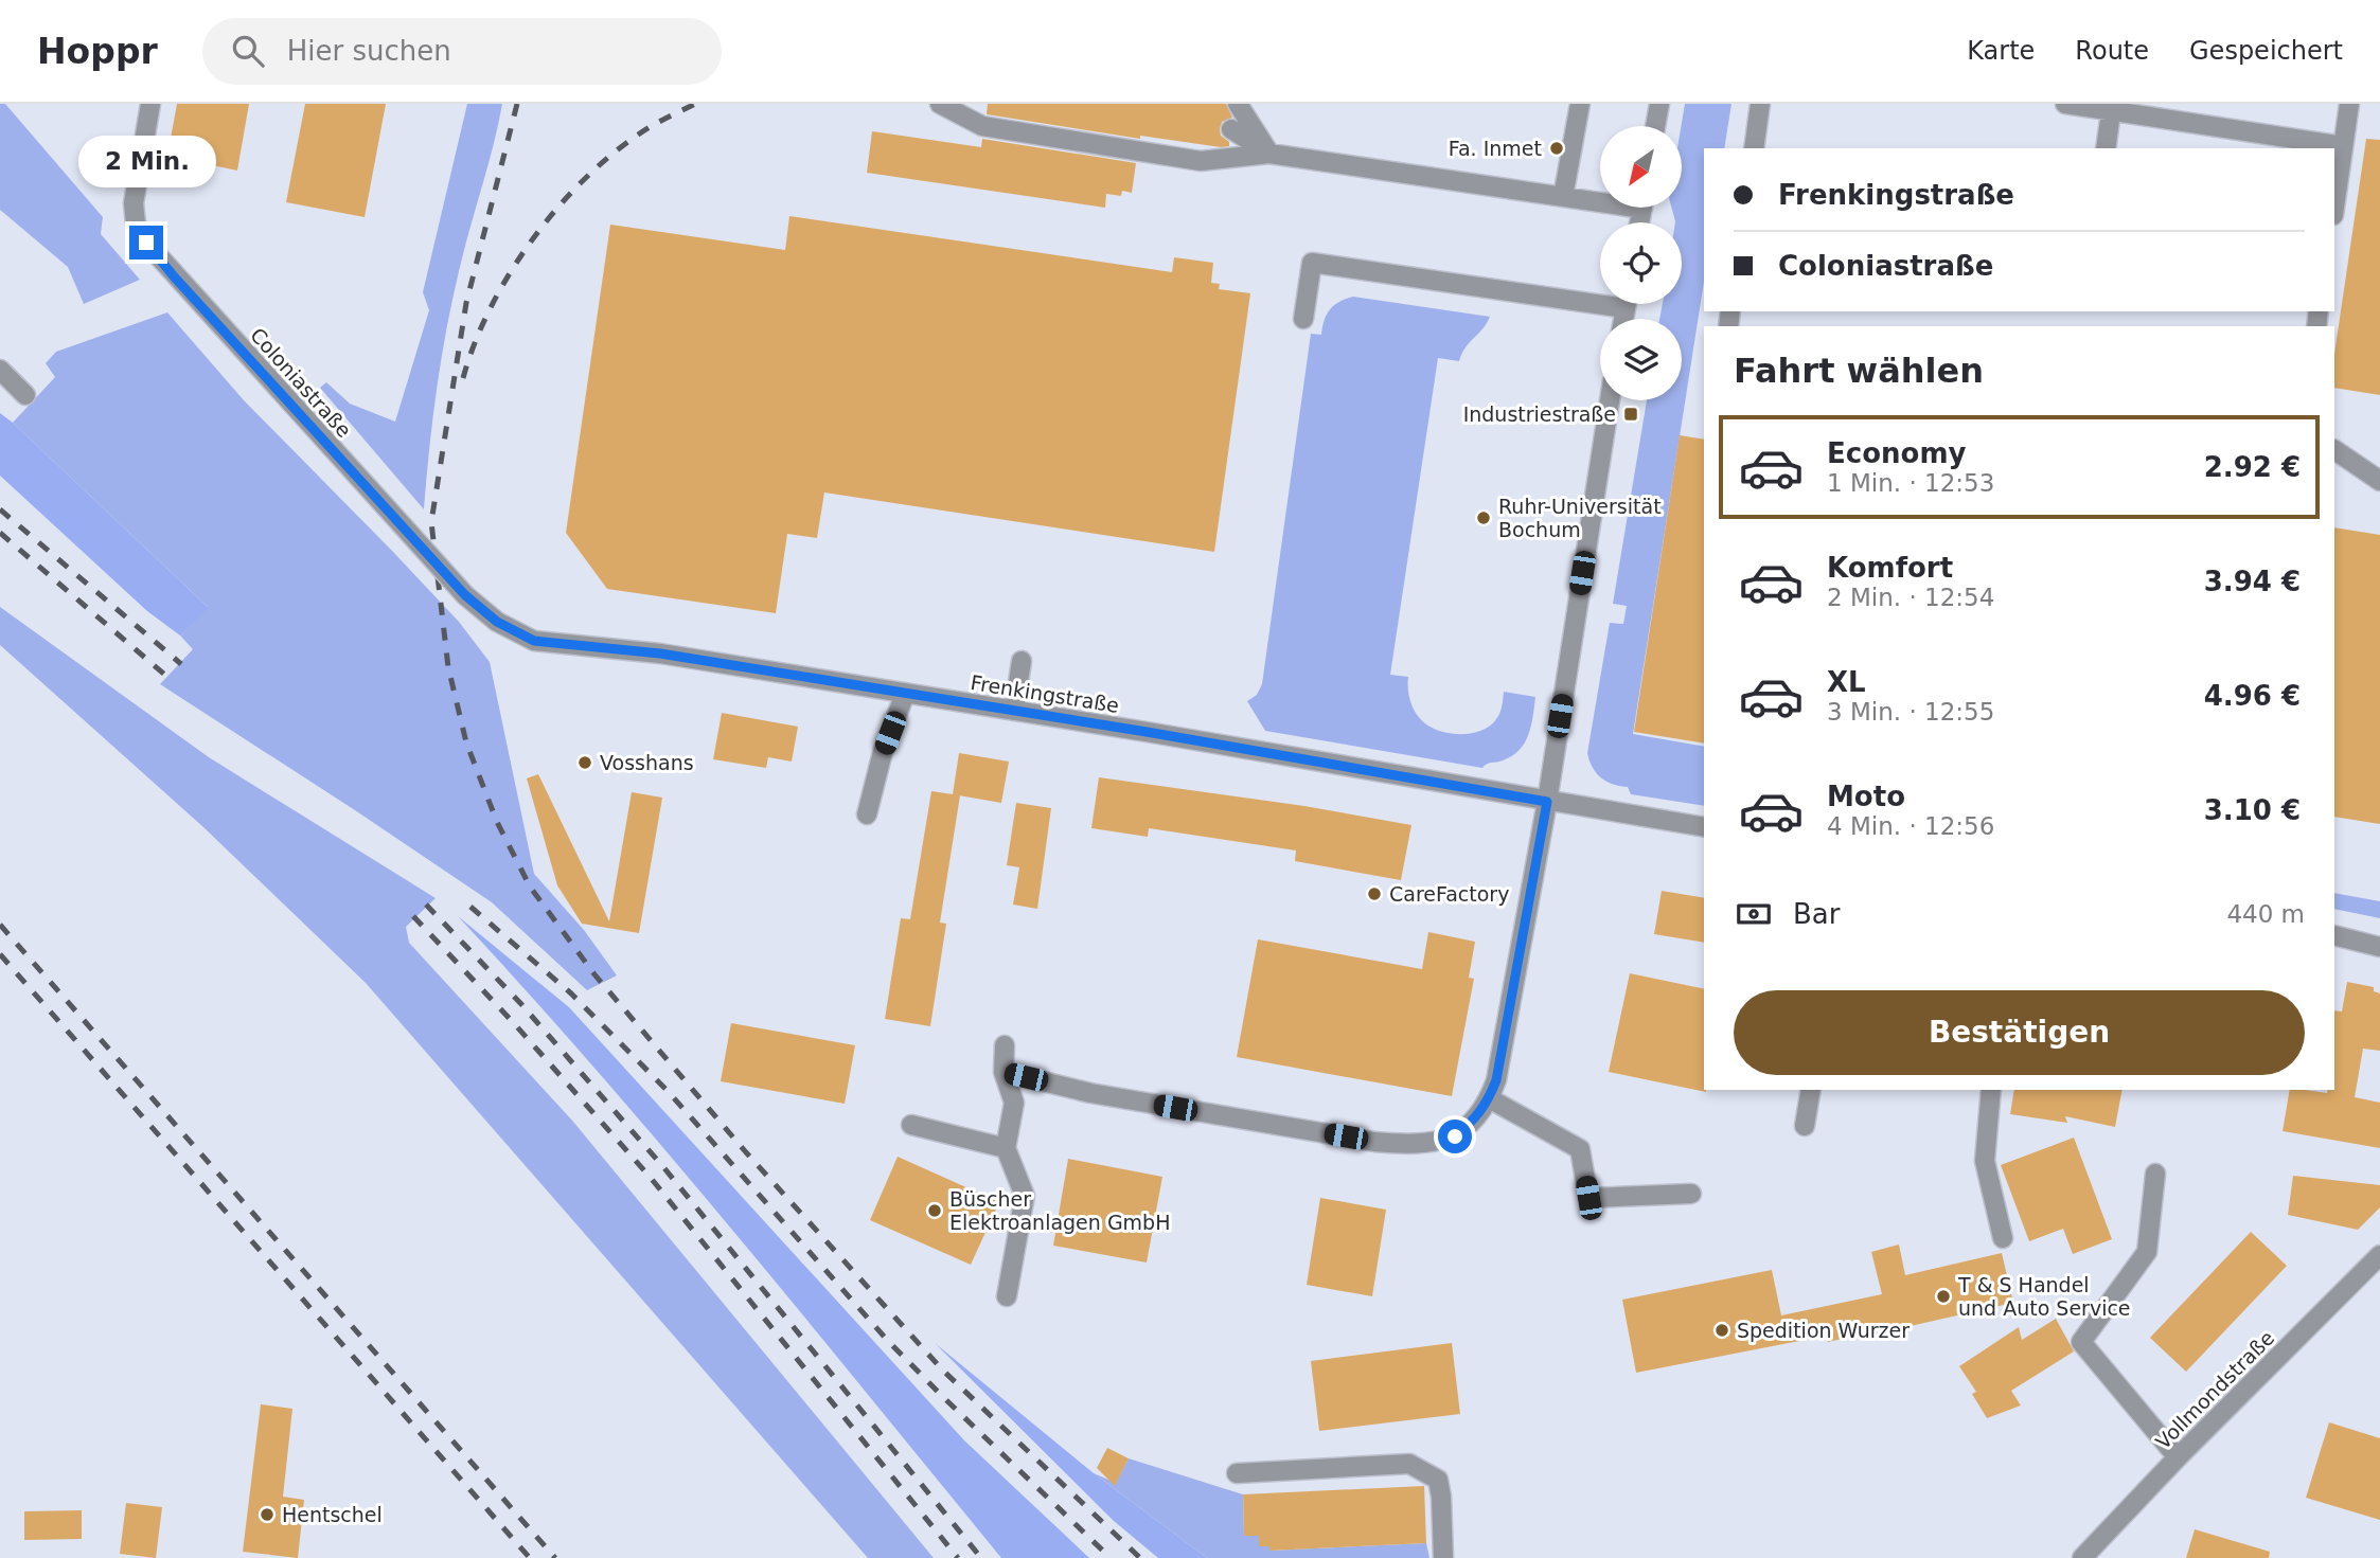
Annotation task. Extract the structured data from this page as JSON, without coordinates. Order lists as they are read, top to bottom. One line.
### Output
{"streets":{"street":["Coloniastraße","Frenkingstraße","Vollmondstraße"]},"crossings":[["Coloniastraße","Frenkingstraße"]],"places":{"other":["Fa. Inmet","Ruhr-Universität Bochum","Vosshans","CareFactory","Büscher Elektroanlagen GmbH","T & S Handel und Auto Service","Spedition Wurzer","Hentschel"],"transit":["Industriestraße"]},"north":"bottom left","page":{"header":"Hoppr","search":"Hier suchen","nav":["Karte","Route","Gespeichert"],"bubble":"2 Min.","banner":["Frenkingstraße","Coloniastraße"],"heading":"Fahrt wählen","list":[{"name":"Economy","note":"1 Min. · 12:53","value":"2.92 €"},{"name":"Komfort","note":"2 Min. · 12:54","value":"3.94 €"},{"name":"XL","note":"3 Min. · 12:55","value":"4.96 €"},{"name":"Moto","note":"4 Min. · 12:56","value":"3.10 €"}],"pay":["Bar","440 m"],"buttons":"Bestätigen"}}
